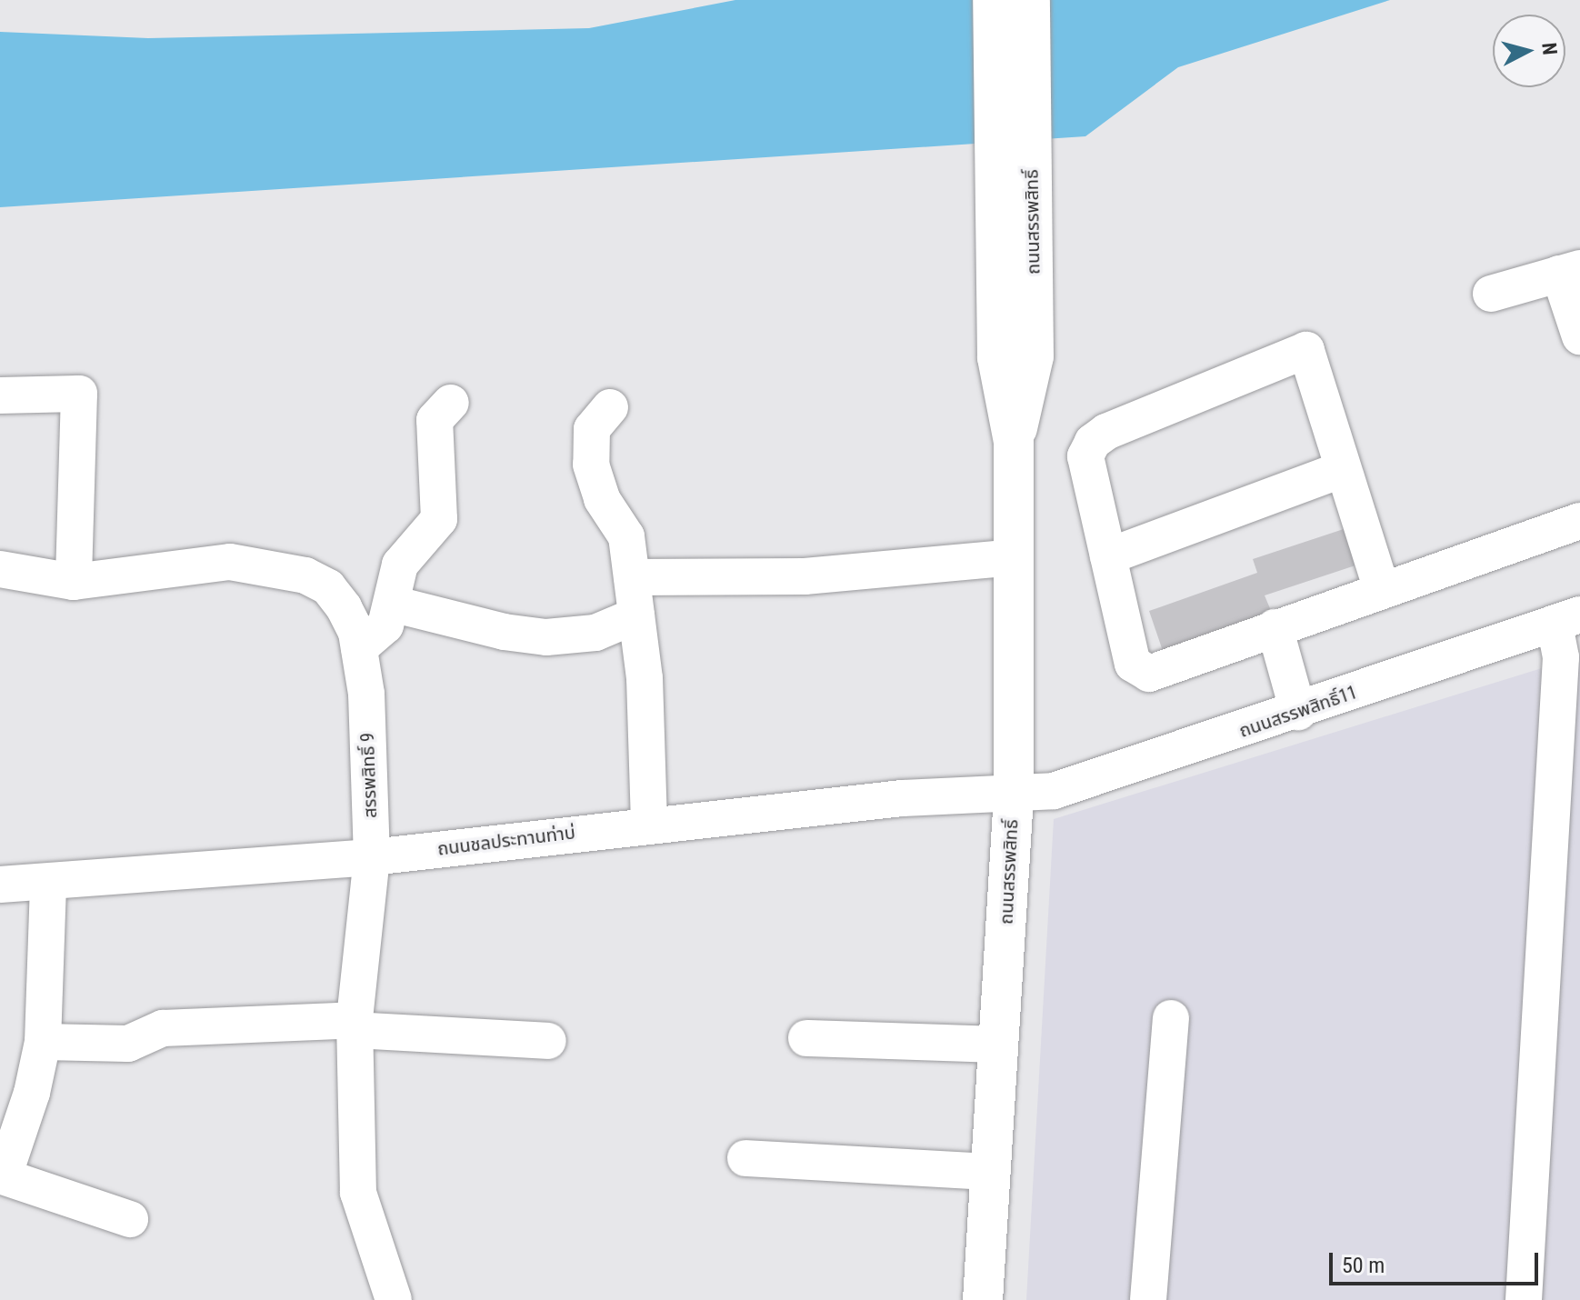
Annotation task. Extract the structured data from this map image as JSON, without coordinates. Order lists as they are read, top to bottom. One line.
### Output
{"streets":{"main road":["ถนนสรรพสิทธิ์"],"street":["ถนนสรรพสิทธิ์11","สรรพสิทธิ์ 9","ถนนชลประทานท่าบ่"]},"crossings":[["ถนนสรรพสิทธิ์","ถนนสรรพสิทธิ์11"],["ถนนสรรพสิทธิ์","ถนนชลประทานท่าบ่"],["ถนนสรรพสิทธิ์11","ถนนชลประทานท่าบ่"],["สรรพสิทธิ์ 9","ถนนชลประทานท่าบ่"]],"scale_bar":"50 m","north":"right"}
